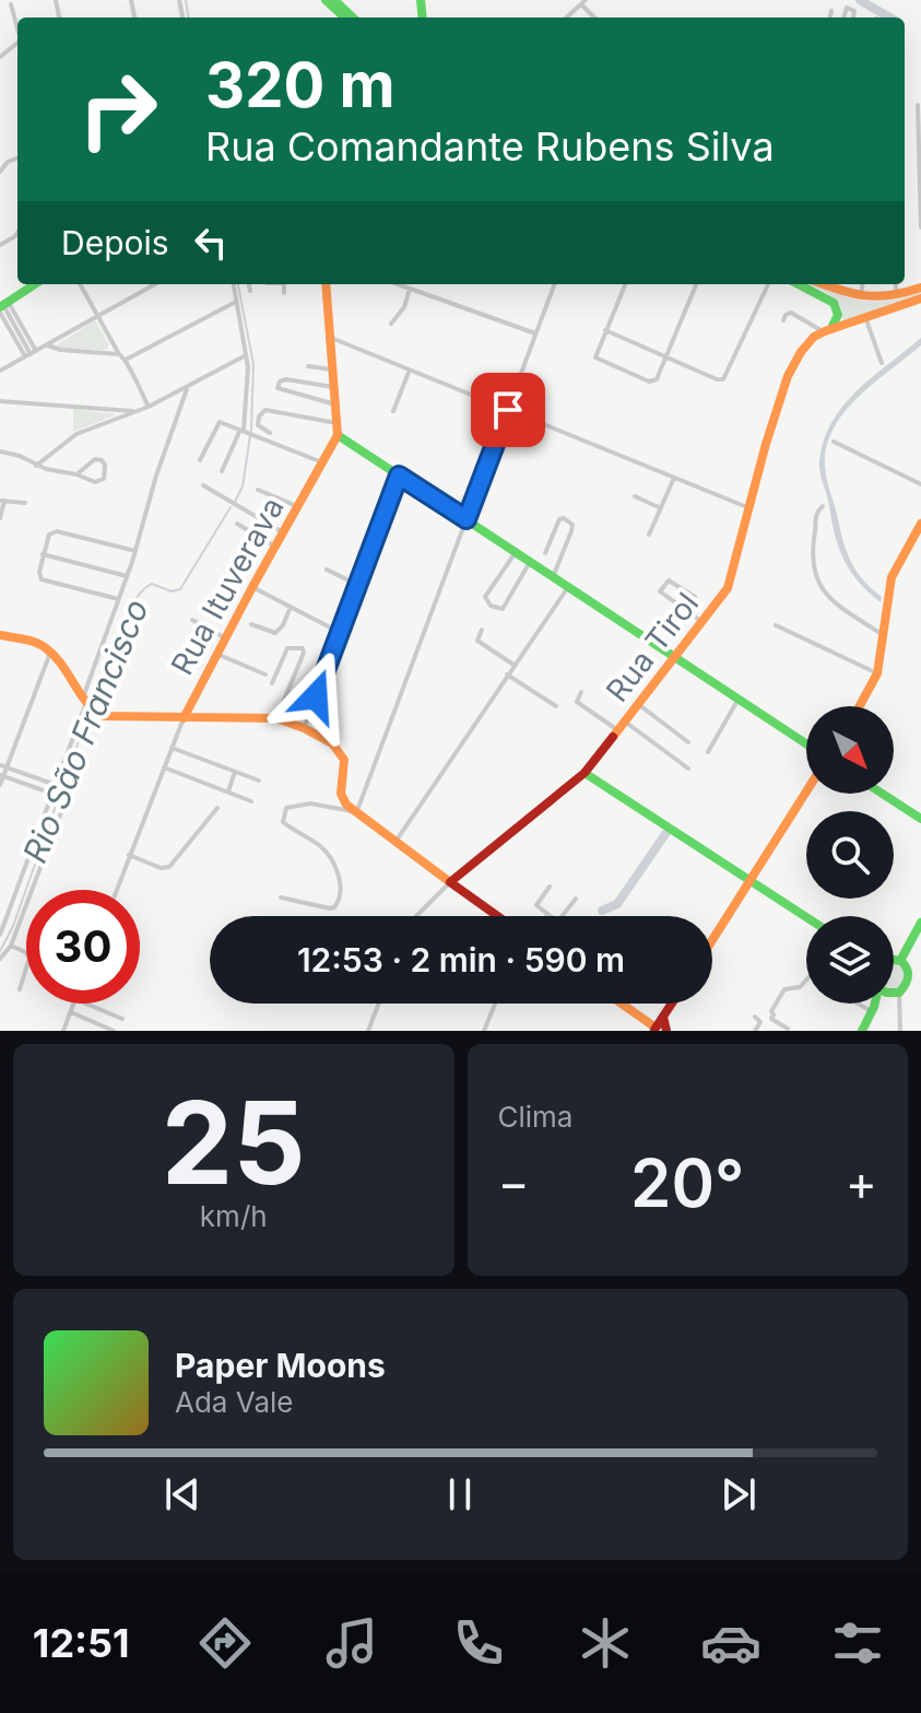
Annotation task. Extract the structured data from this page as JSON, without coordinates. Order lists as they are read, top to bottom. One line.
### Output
{"streets":{"street":["Rua Ituverava","Rua Tirol"]},"water":["Rio São Francisco"],"north":"bottom right","page":{"turn":["320 m","Rua Comandante Rubens Silva"],"then":"Depois","limit":"30","trip":"12:53 · 2 min · 590 m","tile":[["25","km/h"],"Clima"],"heat":["−","20°","+"],"song":["Paper Moons","Ada Vale"],"tabs":"12:51"}}
